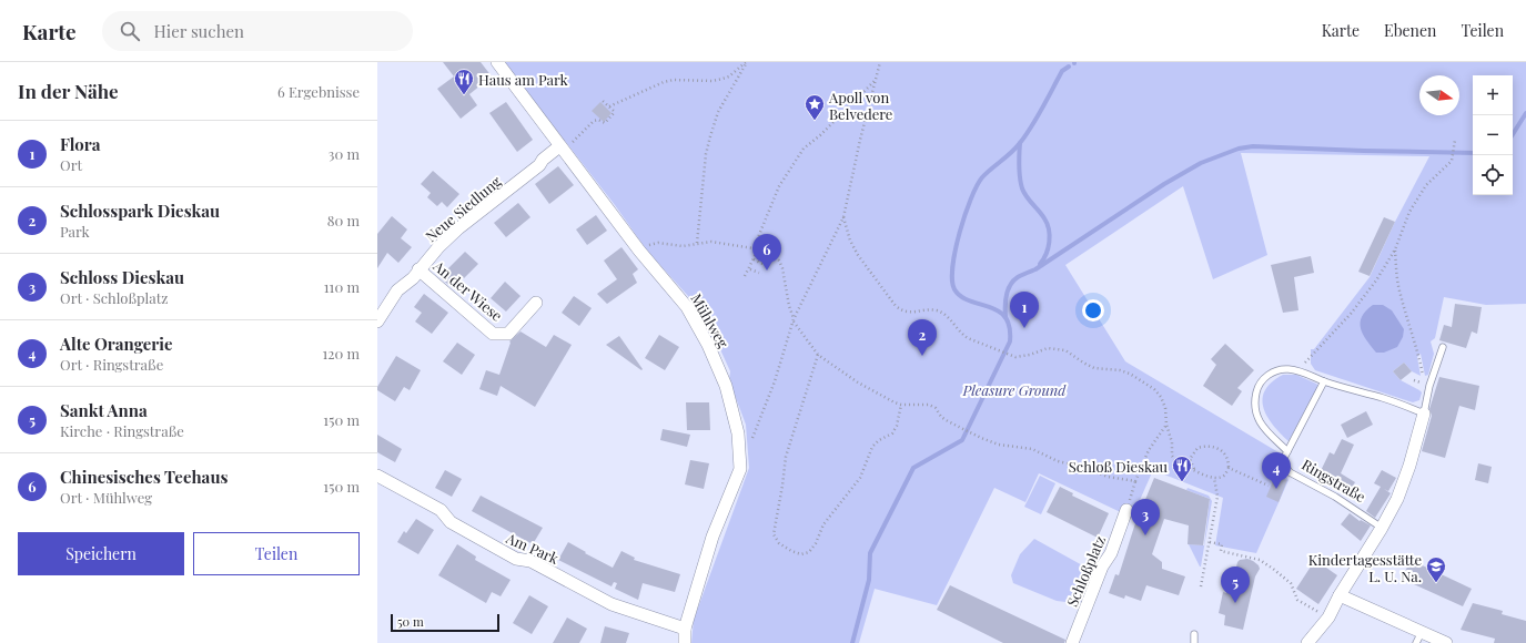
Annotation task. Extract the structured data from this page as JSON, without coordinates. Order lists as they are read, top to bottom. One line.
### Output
{"streets":{"street":["Neue Siedlung","An der Wiese","Mühlweg","Am Park","Schloßplatz"],"lane":["Ringstraße"]},"crossings":[["Neue Siedlung","An der Wiese"],["Neue Siedlung","Mühlweg"],["Mühlweg","Am Park"]],"parks":["Pleasure Ground"],"places":{"restaurant":["Haus am Park","Schloß Dieskau"],"place":["Apoll von Belvedere"],"school or university":["Kindertagesstätte L. U. Na."]},"scale_bar":"50 m","north":"right","page":{"header":"Karte","search":"Hier suchen","nav":["Karte","Ebenen","Teilen"],"heading":["In der Nähe","6 Ergebnisse"],"map_buttons":["+","−"],"list":[{"mark":"1","name":"Flora","note":"Ort","value":"30 m"},{"mark":"2","name":"Schlosspark Dieskau","note":"Park","value":"80 m"},{"mark":"3","name":"Schloss Dieskau","note":"Ort · Schloßplatz","value":"110 m"},{"mark":"4","name":"Alte Orangerie","note":"Ort · Ringstraße","value":"120 m"},{"mark":"5","name":"Sankt Anna","note":"Kirche · Ringstraße","value":"150 m"},{"mark":"6","name":"Chinesisches Teehaus","note":"Ort · Mühlweg","value":"150 m"}],"pins":["6","1","2","4","3","5"],"buttons":["Speichern","Teilen"],"scale":"50 m"}}
